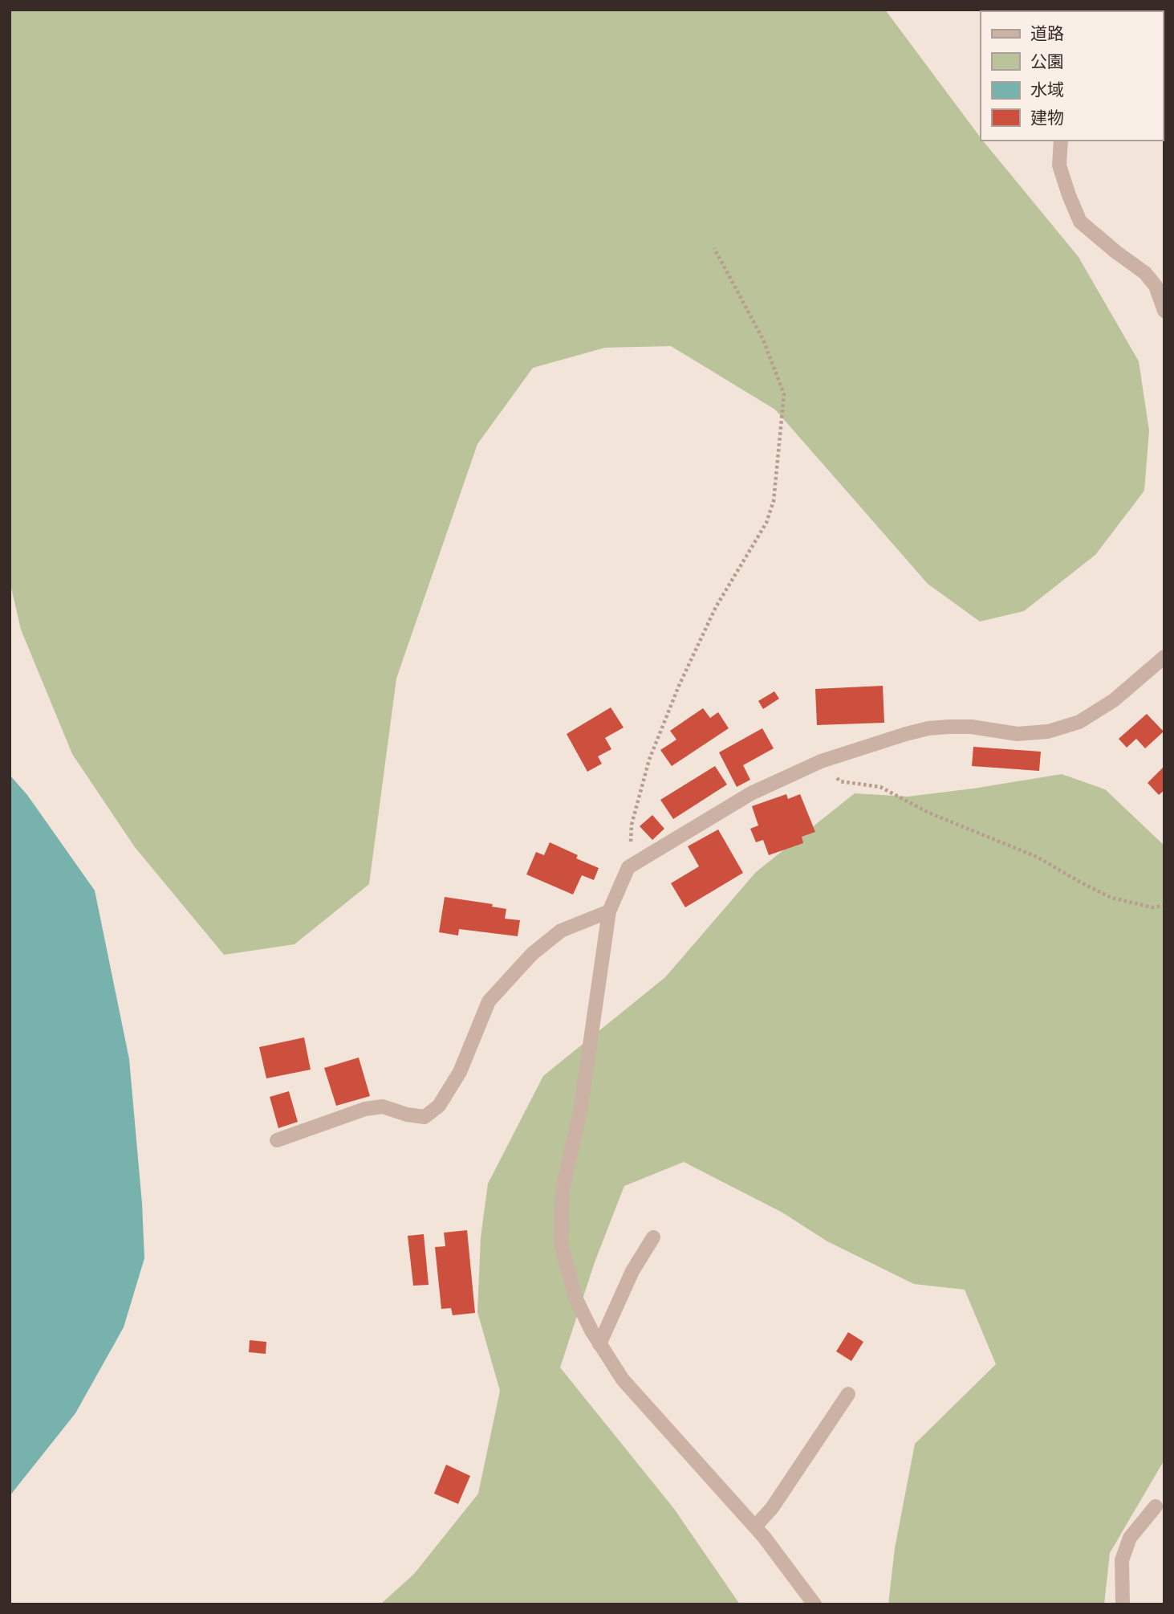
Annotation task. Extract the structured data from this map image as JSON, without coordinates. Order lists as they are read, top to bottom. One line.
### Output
{"legend":["道路","公園","水域","建物"]}
